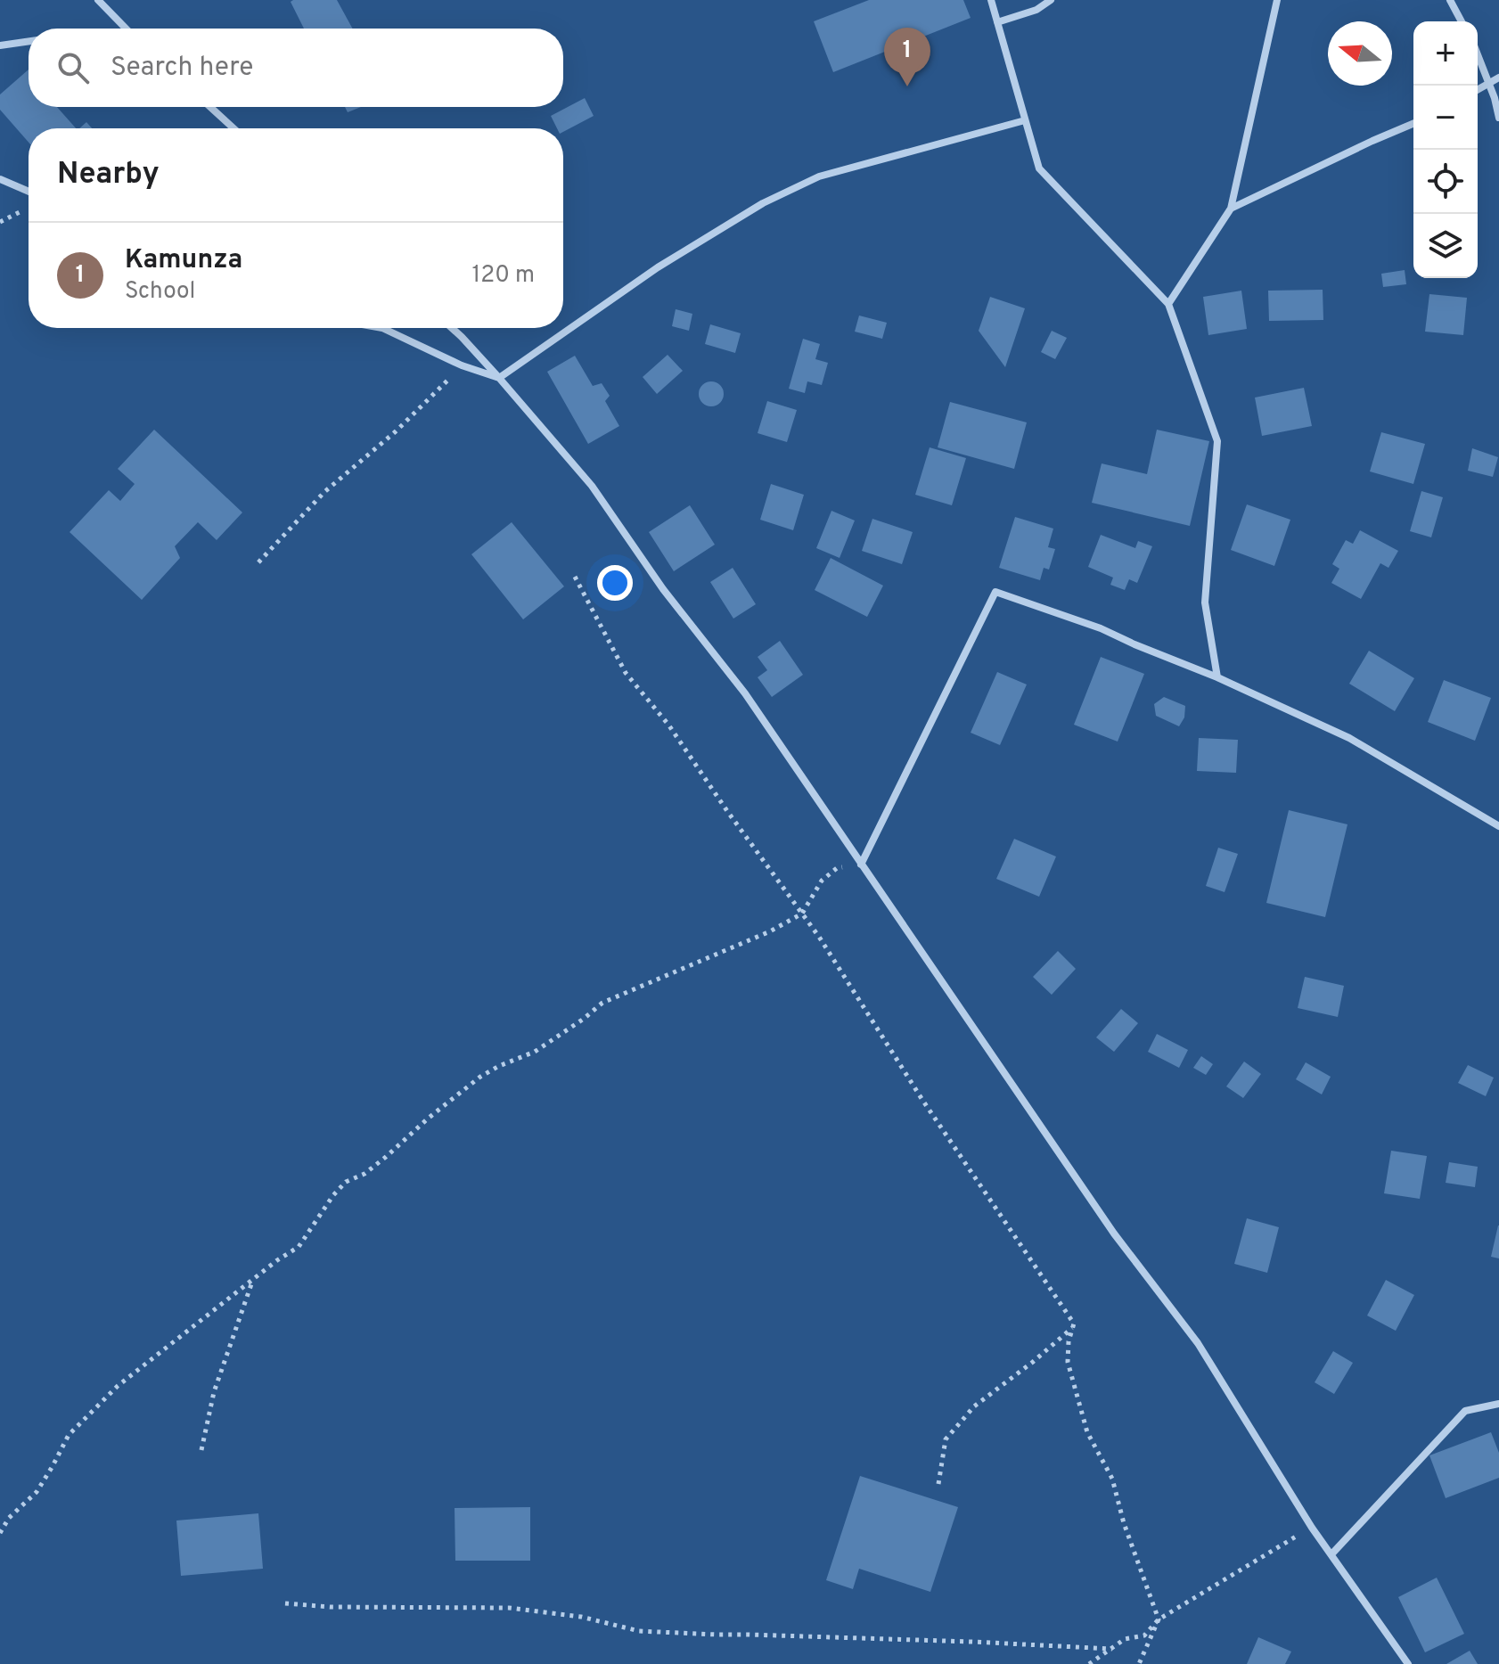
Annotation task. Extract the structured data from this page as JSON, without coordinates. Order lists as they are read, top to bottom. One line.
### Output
{"north":"left","page":{"map_buttons":["+","−"],"pins":"1","search":"Search here","heading":"Nearby","list":[{"mark":"1","name":"Kamunza","note":"School","value":"120 m"}]}}
